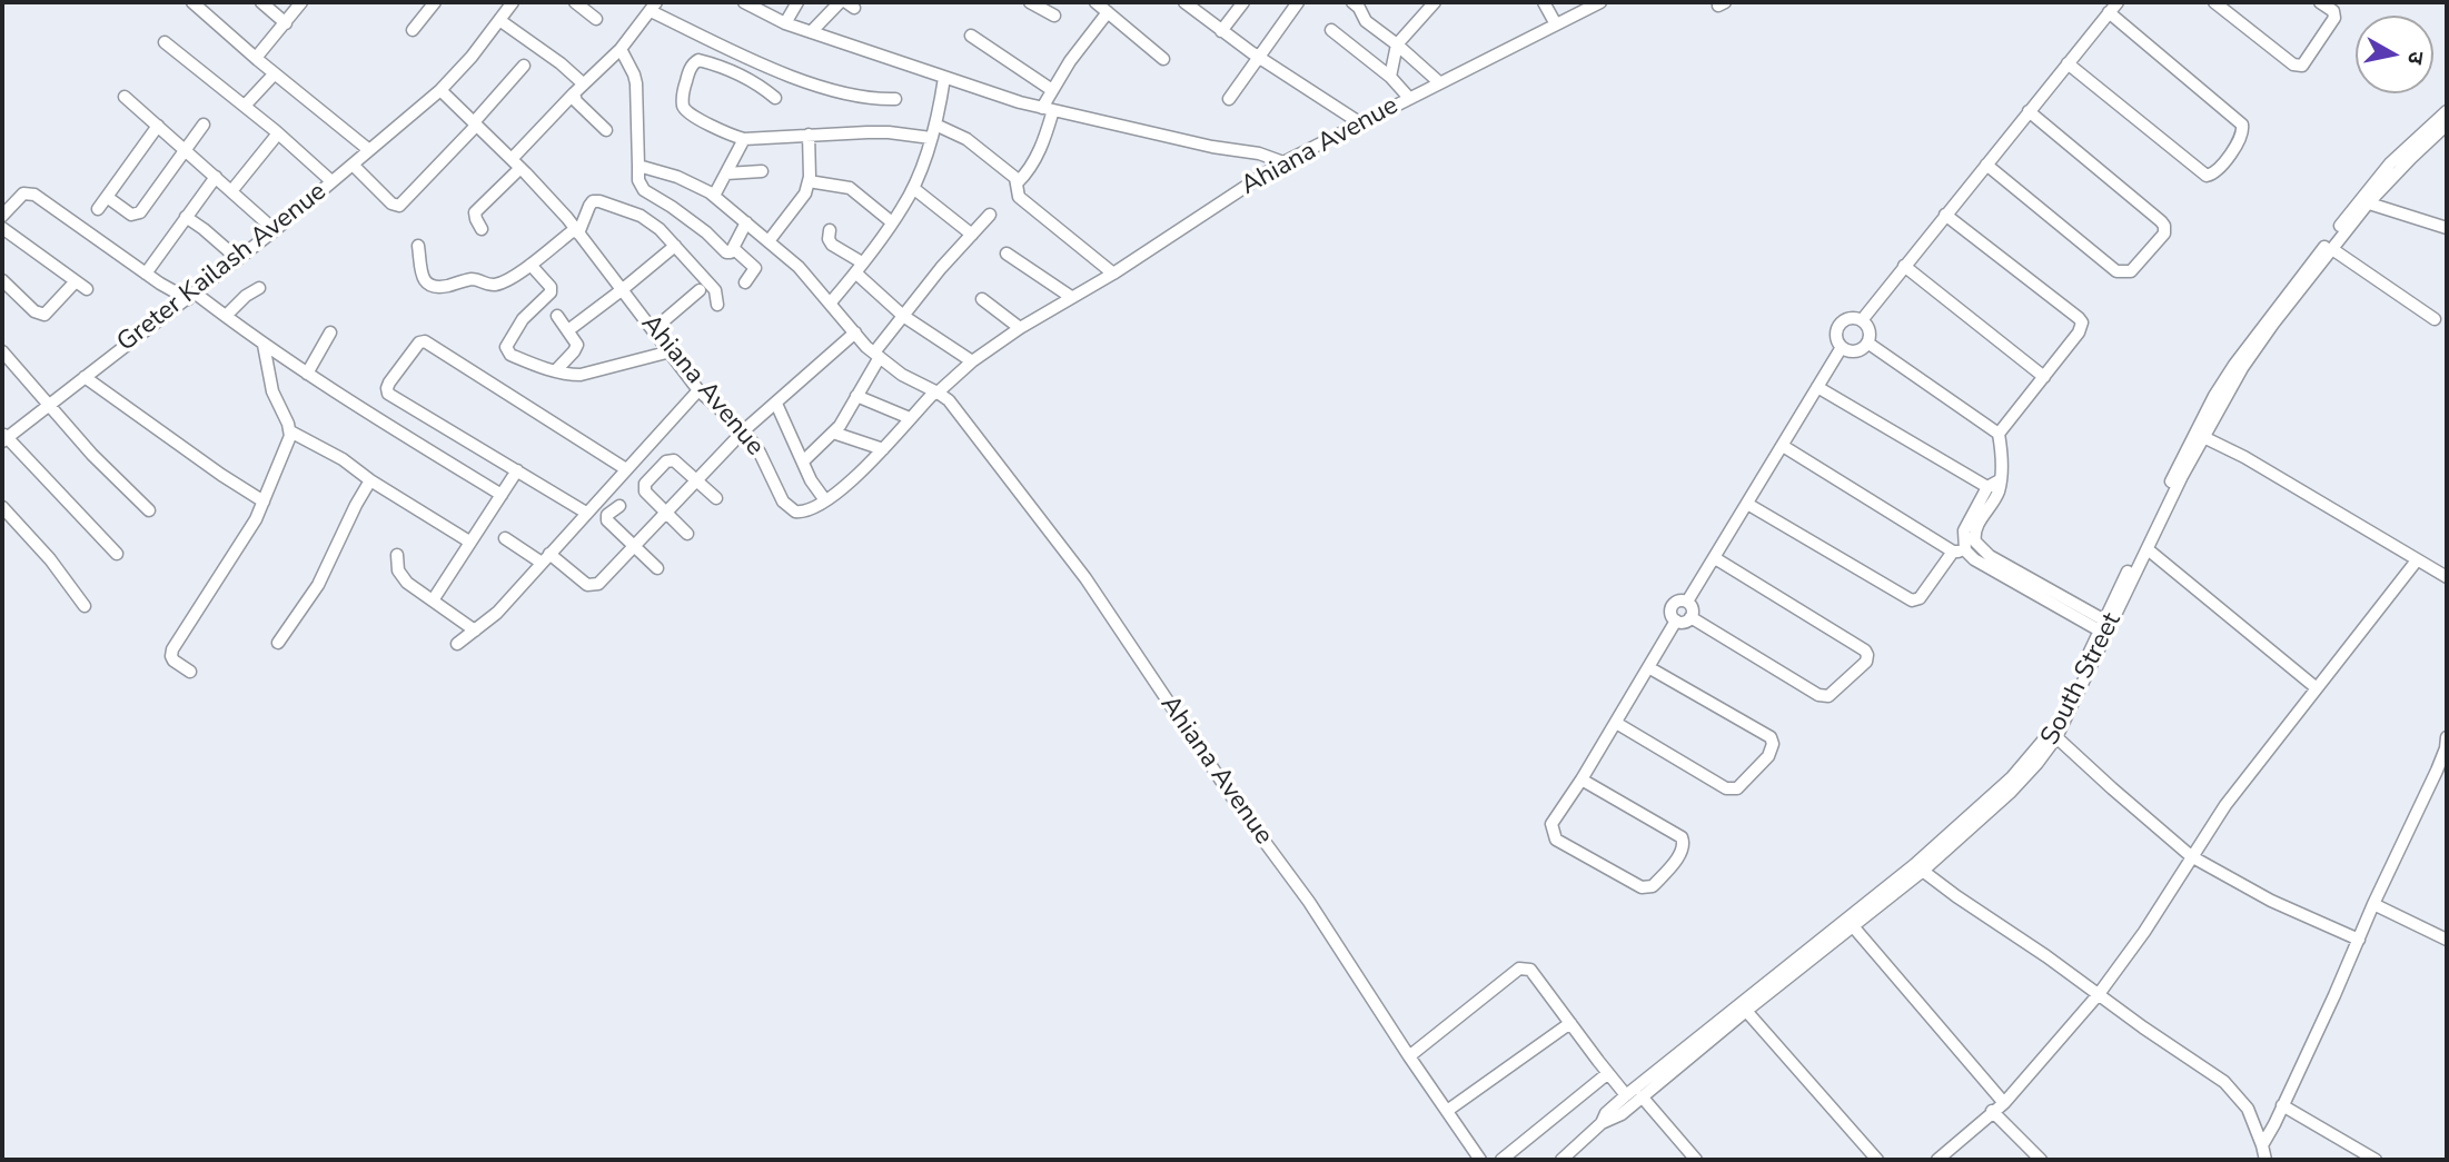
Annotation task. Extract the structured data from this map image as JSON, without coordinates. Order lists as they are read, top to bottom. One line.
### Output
{"streets":{"street":["Ahiana Avenue","Greter Kailash Avenue","South Street"]},"crossings":[["Ahiana Avenue","Greter Kailash Avenue"]],"north":"right"}
